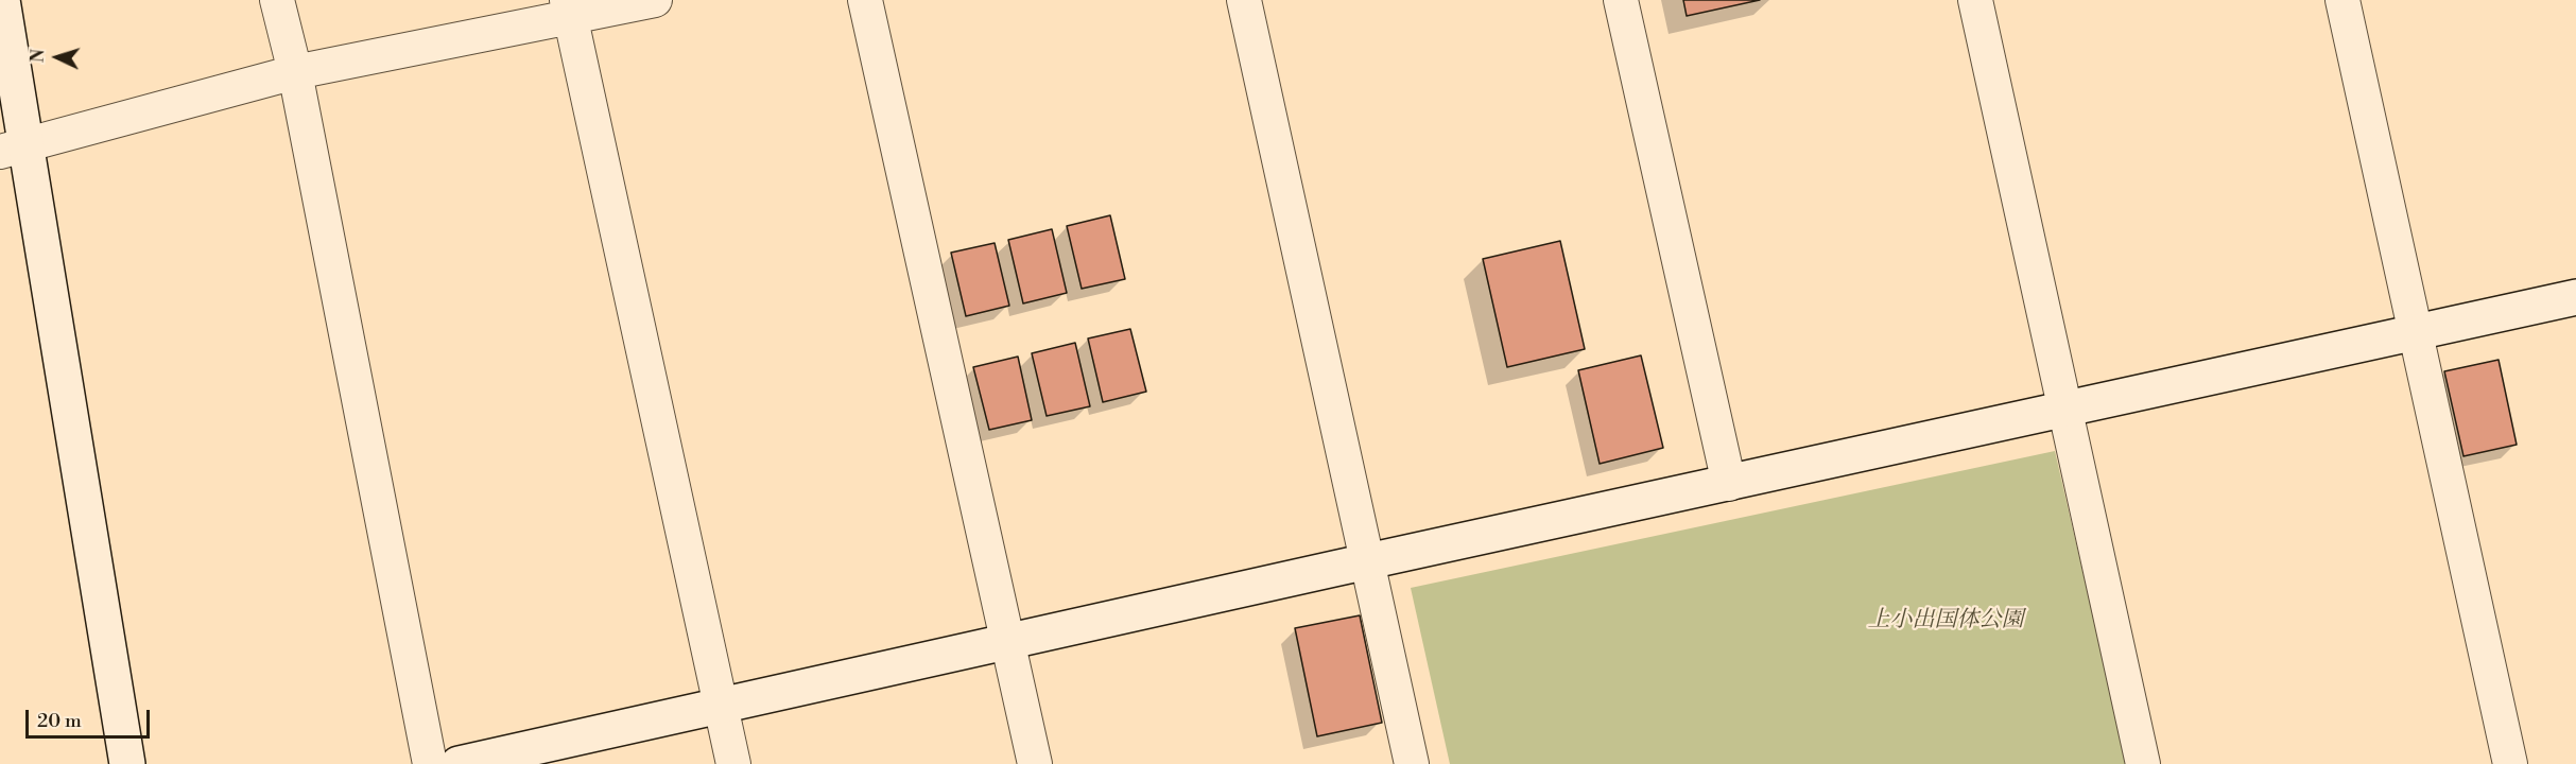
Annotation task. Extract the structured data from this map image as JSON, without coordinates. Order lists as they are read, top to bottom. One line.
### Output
{"parks":["上小出国体公園"],"scale_bar":"20 m","north":"left"}
